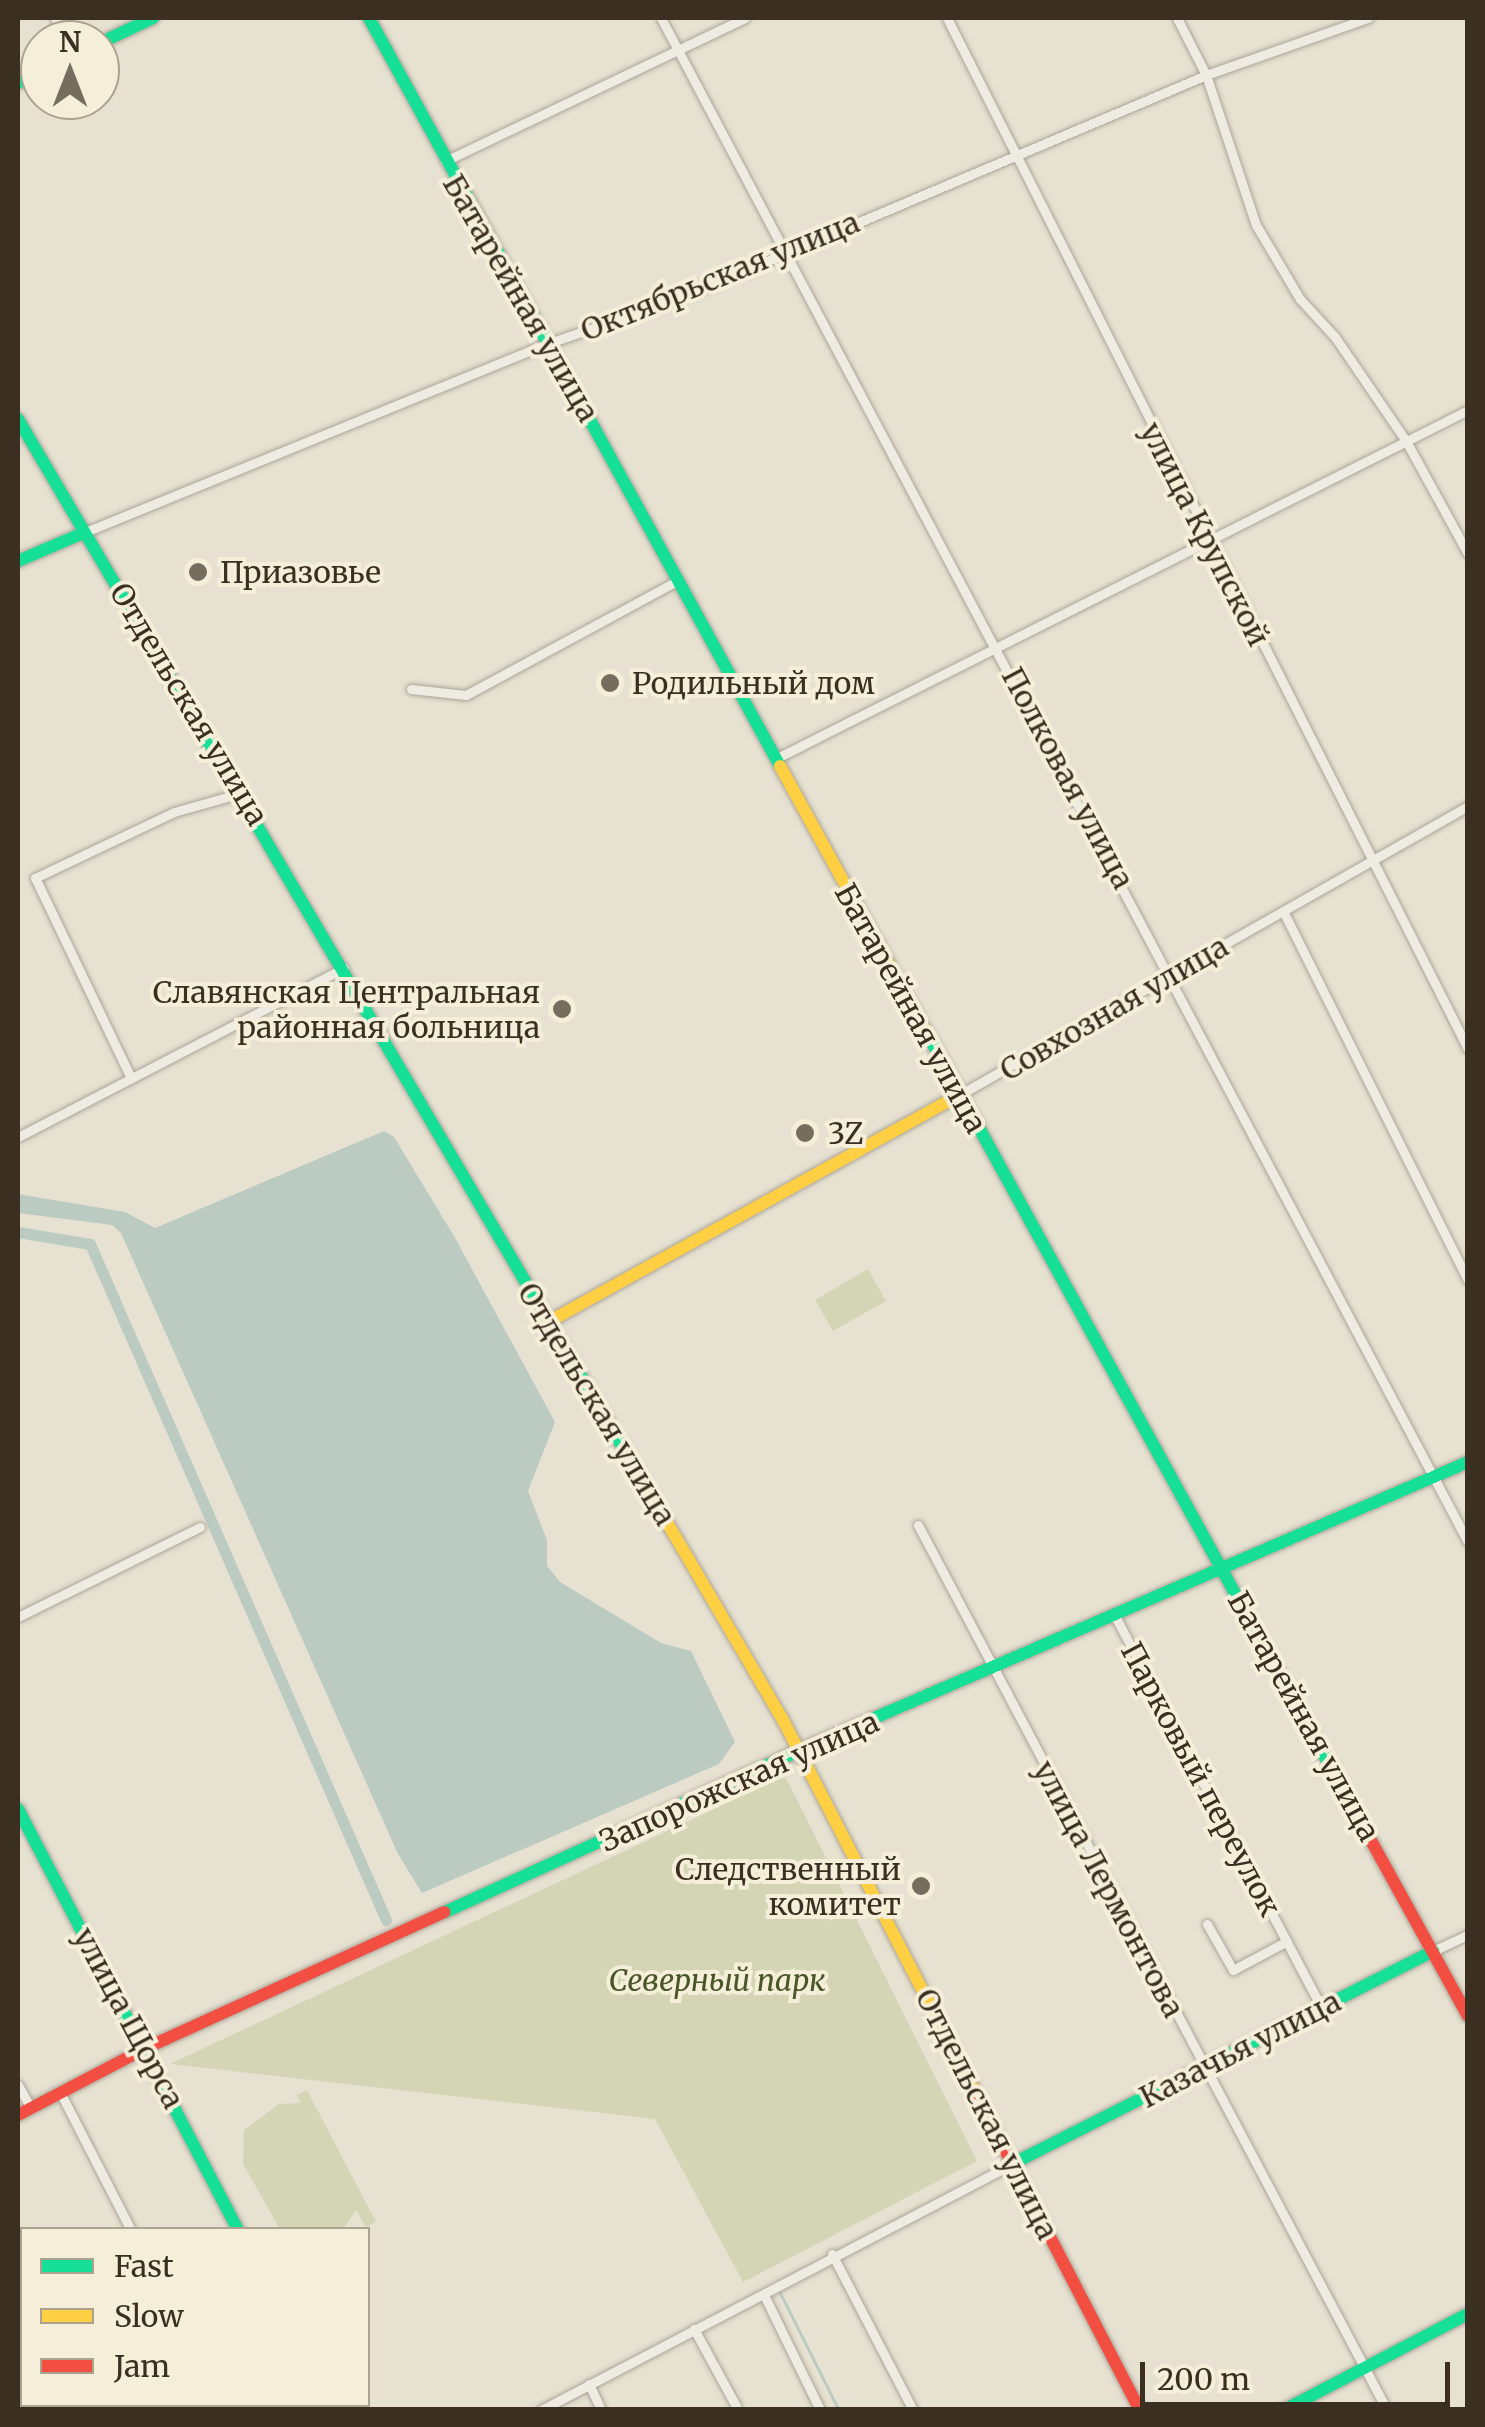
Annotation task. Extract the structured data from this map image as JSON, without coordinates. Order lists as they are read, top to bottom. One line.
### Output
{"streets":{"street":["Октябрьская улица","Батарейная улица","улица Крупской","Отдельская улица","Полковая улица","Совхозная улица","Парковый переулок","Запорожская улица","улица Лермонтова","улица Щорса","Казачья улица"]},"crossings":[["Октябрьская улица","Батарейная улица"],["Октябрьская улица","улица Крупской"],["Октябрьская улица","Отдельская улица"],["Октябрьская улица","Полковая улица"],["Батарейная улица","Совхозная улица"],["Батарейная улица","Запорожская улица"],["Батарейная улица","Казачья улица"],["улица Крупской","Совхозная улица"],["Отдельская улица","Совхозная улица"],["Отдельская улица","Запорожская улица"],["Отдельская улица","Казачья улица"],["Полковая улица","Совхозная улица"],["Полковая улица","Запорожская улица"],["Парковый переулок","Запорожская улица"],["Парковый переулок","Казачья улица"],["Запорожская улица","улица Лермонтова"],["Запорожская улица","улица Щорса"],["улица Лермонтова","Казачья улица"]],"parks":["Северный парк"],"places":["Приазовье","Родильный дом","Славянская Центральная районная больница","3Z","Следственный комитет"],"legend":["Fast","Slow","Jam"],"scale_bar":"200 m","north":"top"}
